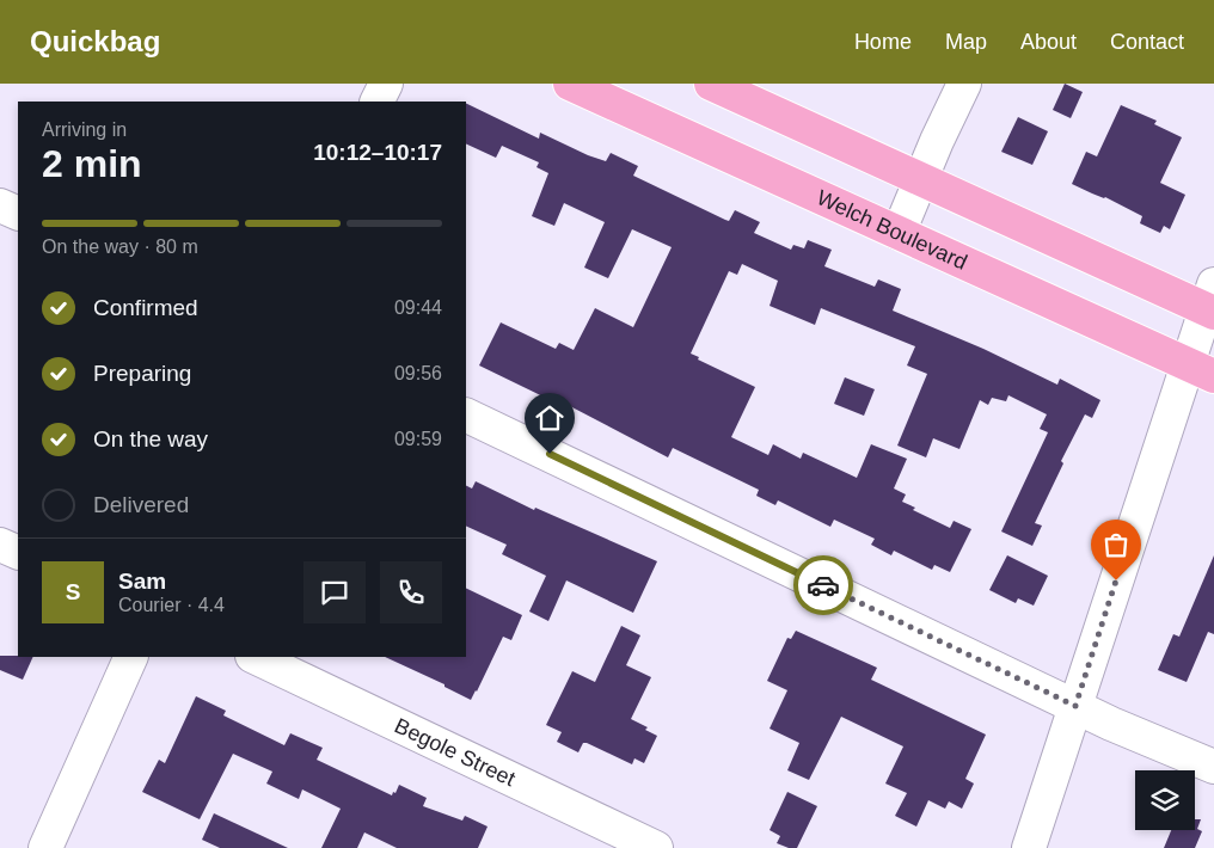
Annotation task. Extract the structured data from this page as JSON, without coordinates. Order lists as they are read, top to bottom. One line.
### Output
{"streets":{"main road":["Welch Boulevard"],"street":["Begole Street"]},"page":{"header":"Quickbag","nav":["Home","Map","About","Contact"],"heading":["2 min","Arriving in","10:12–10:17"],"panel":["Sam","Courier · 4.4"],"bar":"On the way · 80 m","list":[["Confirmed","09:44"],["Preparing","09:56"],["On the way","09:59"],"Delivered"],"round":"S"}}
